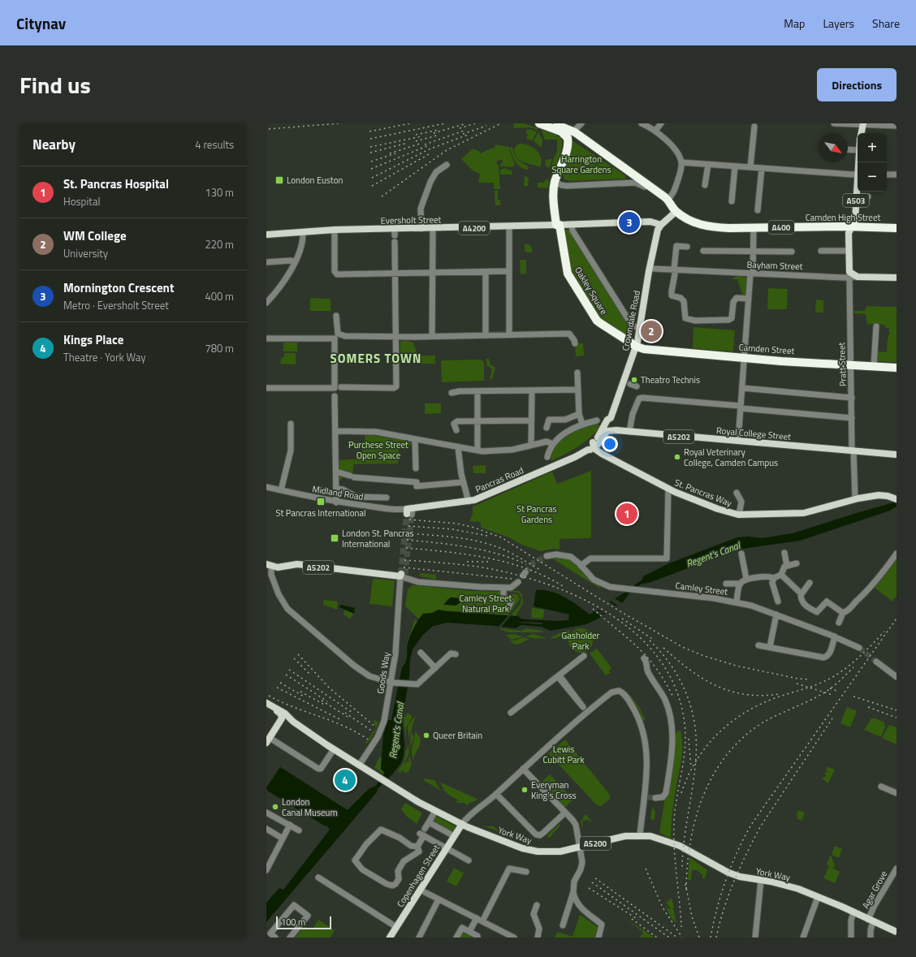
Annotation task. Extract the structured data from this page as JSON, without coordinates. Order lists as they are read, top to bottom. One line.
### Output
{"streets":{"highway":["Camden High Street","A400","Oakley Square","Camden Street"],"main road":["A503","Eversholt Street","A4200","Bayham Street","Crowndale Road","Royal College Street","A5202","Pancras Road","St. Pancras Way","York Way","A5200","Copenhagen Street"],"street":["Pratt Street","Midland Road","Camley Street","Goods Way","Agar Grove"]},"crossings":[["A503","Camden High Street"],["A503","Bayham Street"],["Camden High Street","A400"],["Eversholt Street","A4200"],["Eversholt Street","Oakley Square"],["A400","Oakley Square"],["A4200","Oakley Square"],["A4200","Crowndale Road"],["Bayham Street","Crowndale Road"],["Bayham Street","Pratt Street"],["Oakley Square","Crowndale Road"],["Oakley Square","Camden Street"],["Crowndale Road","Camden Street"],["Crowndale Road","Royal College Street"],["Crowndale Road","A5202"],["Crowndale Road","Pancras Road"],["Crowndale Road","St. Pancras Way"],["Camden Street","Pratt Street"],["Pratt Street","Royal College Street"],["Pratt Street","St. Pancras Way"],["Royal College Street","A5202"],["A5202","Pancras Road"],["A5202","St. Pancras Way"],["A5202","Goods Way"],["Pancras Road","Midland Road"],["Pancras Road","St. Pancras Way"],["Goods Way","York Way"],["York Way","Copenhagen Street"],["York Way","Agar Grove"]],"districts":["SOMERS TOWN"],"water":["Regent's Canal"],"parks":["Harrington Square Gardens","Purchese Street Open Space","St Pancras Gardens","Camley Street Natural Park","Gasholder Park","Lewis Cubitt Park"],"places":{"transit":["London Euston","St Pancras International","London St. Pancras International"],"other":["Theatro Technis","Royal Veterinary College, Camden Campus","Queer Britain","Everyman King's Cross","London Canal Museum"]},"scale_bar":"100 m","north":"bottom right","page":{"header":"Citynav","nav":["Map","Layers","Share"],"title":"Find us","buttons":"Directions","heading":["Nearby","4 results"],"map_buttons":["+","−"],"list":[{"mark":"1","name":"St. Pancras Hospital","note":"Hospital","value":"130 m"},{"mark":"2","name":"WM College","note":"University","value":"220 m"},{"mark":"3","name":"Mornington Crescent","note":"Metro · Eversholt Street","value":"400 m"},{"mark":"4","name":"Kings Place","note":"Theatre · York Way","value":"780 m"}],"pins":["3","2","1","4"],"scale":"100 m"}}
